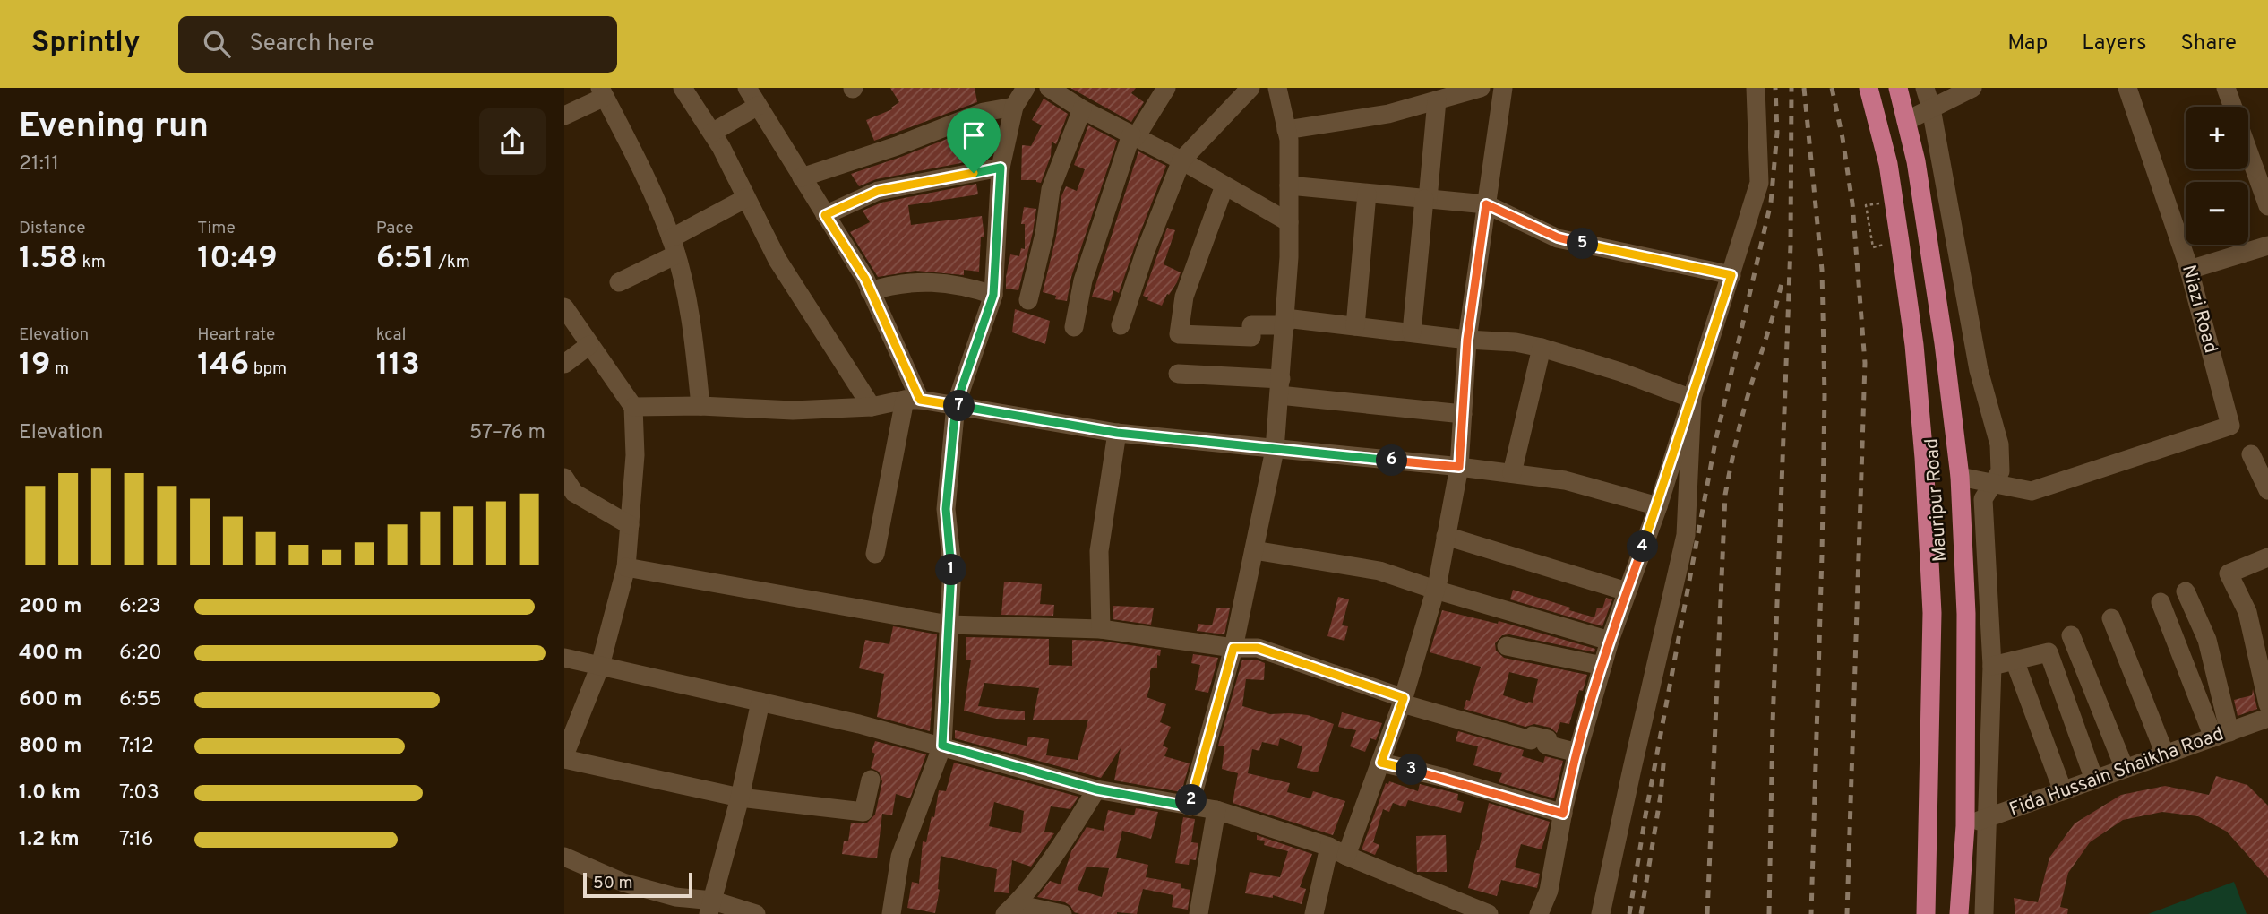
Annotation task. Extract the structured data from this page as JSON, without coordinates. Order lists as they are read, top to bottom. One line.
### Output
{"streets":{"highway":["Mauripur Road"],"street":["Niazi Road","Fida Hussain Shaikha Road"]},"crossings":[["Mauripur Road","Fida Hussain Shaikha Road"]],"scale_bar":"50 m","page":{"header":"Sprintly","search":"Search here","nav":["Map","Layers","Share"],"heading":["Evening run","21:11"],"map_buttons":["+","−"],"stats":[["Distance","1.58 km"],["Time","10:49"],["Pace","6:51 /km"],["Elevation","19 m"],["Heart rate","146 bpm"],["kcal","113"]],"pins":["5","7","6","4","1","3","2"],"chart":["Elevation","57–76 m"],"list":[{"name":"200 m","note":"6:23"},{"name":"400 m","note":"6:20"},{"name":"600 m","note":"6:55"},{"name":"800 m","note":"7:12"},{"name":"1.0 km","note":"7:03"},{"name":"1.2 km","note":"7:16"}],"scale":"50 m"}}
